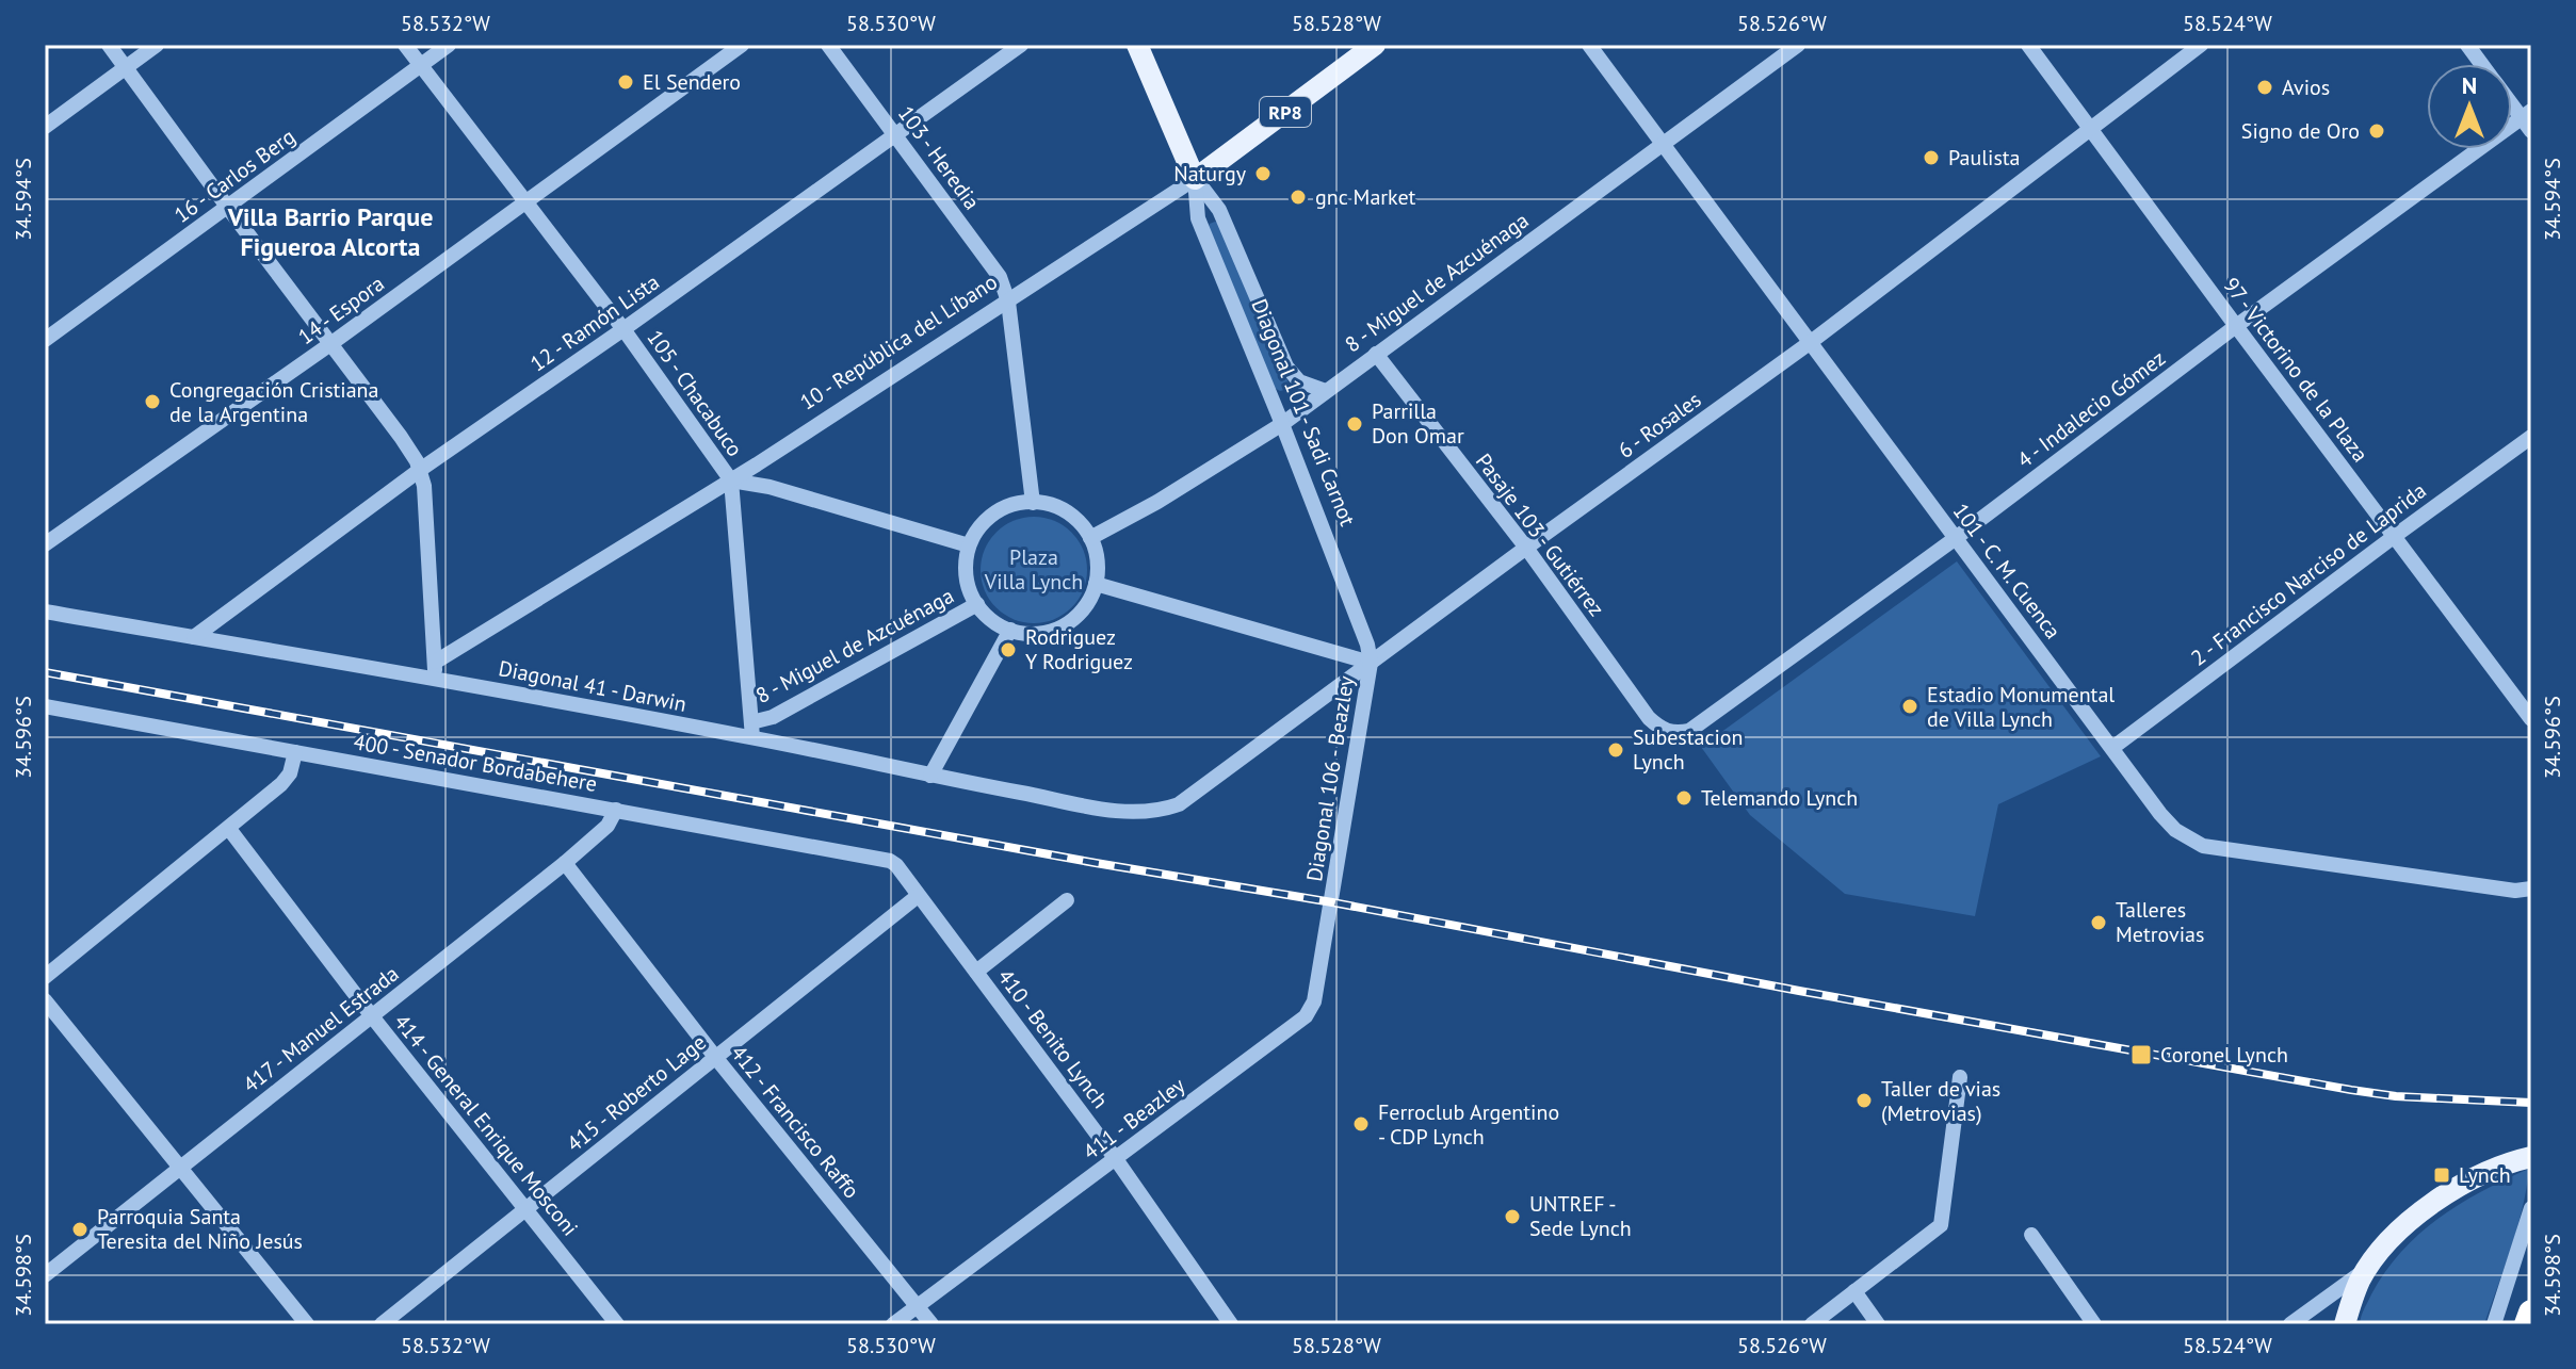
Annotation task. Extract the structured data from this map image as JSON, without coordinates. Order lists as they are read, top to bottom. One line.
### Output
{"streets":{"main road":["RP8","10 - República del Líbano","Diagonal 101 - Sadi Carnot"],"street":["103 - Heredia","16 - Carlos Berg","8 - Miguel de Azcuénaga","14 - Espora","12 - Ramón Lista","97 - Victorino de la Plaza","105 - Chacabuco","4 - Indalecio Gómez","6 - Rosales","Pasaje 103 - Gutiérrez","101 - C. M. Cuenca","2 - Francisco Narciso de Laprida","Diagonal 41 - Darwin","400 - Senador Bordabehere","Diagonal 106 - Beazley","417 - Manuel Estrada","410 - Benito Lynch","415 - Roberto Lage","411 - Beazley","412 - Francisco Raffo","414 - General Enrique Mosconi"]},"crossings":[["103 - Heredia","8 - Miguel de Azcuénaga"],["103 - Heredia","12 - Ramón Lista"],["103 - Heredia","10 - República del Líbano"],["16 - Carlos Berg","105 - Chacabuco"],["8 - Miguel de Azcuénaga","105 - Chacabuco"],["8 - Miguel de Azcuénaga","Diagonal 101 - Sadi Carnot"],["8 - Miguel de Azcuénaga","Pasaje 103 - Gutiérrez"],["8 - Miguel de Azcuénaga","101 - C. M. Cuenca"],["8 - Miguel de Azcuénaga","Diagonal 41 - Darwin"],["14 - Espora","105 - Chacabuco"],["12 - Ramón Lista","105 - Chacabuco"],["12 - Ramón Lista","Diagonal 41 - Darwin"],["10 - República del Líbano","105 - Chacabuco"],["10 - República del Líbano","Diagonal 101 - Sadi Carnot"],["10 - República del Líbano","Diagonal 41 - Darwin"],["97 - Victorino de la Plaza","4 - Indalecio Gómez"],["97 - Victorino de la Plaza","6 - Rosales"],["97 - Victorino de la Plaza","2 - Francisco Narciso de Laprida"],["105 - Chacabuco","Diagonal 41 - Darwin"],["4 - Indalecio Gómez","Pasaje 103 - Gutiérrez"],["4 - Indalecio Gómez","101 - C. M. Cuenca"],["Diagonal 101 - Sadi Carnot","6 - Rosales"],["Diagonal 101 - Sadi Carnot","Diagonal 106 - Beazley"],["6 - Rosales","Pasaje 103 - Gutiérrez"],["6 - Rosales","101 - C. M. Cuenca"],["6 - Rosales","Diagonal 41 - Darwin"],["6 - Rosales","Diagonal 106 - Beazley"],["101 - C. M. Cuenca","2 - Francisco Narciso de Laprida"],["400 - Senador Bordabehere","417 - Manuel Estrada"],["400 - Senador Bordabehere","410 - Benito Lynch"],["Diagonal 106 - Beazley","411 - Beazley"],["417 - Manuel Estrada","412 - Francisco Raffo"],["417 - Manuel Estrada","414 - General Enrique Mosconi"],["410 - Benito Lynch","415 - Roberto Lage"],["410 - Benito Lynch","411 - Beazley"],["415 - Roberto Lage","412 - Francisco Raffo"],["415 - Roberto Lage","414 - General Enrique Mosconi"],["411 - Beazley","412 - Francisco Raffo"]],"districts":["Villa Barrio Parque Figueroa Alcorta"],"parks":["Plaza Villa Lynch"],"places":{"other":["El Sendero","Avios","Signo de Oro","Paulista","Naturgy","gnc Market","Congregación Cristiana de la Argentina","Parrilla Don Omar","Rodriguez Y Rodriguez","Estadio Monumental de Villa Lynch","Subestacion Lynch","Telemando Lynch","Talleres Metrovias","Taller de vias (Metrovias)","Ferroclub Argentino - CDP Lynch","UNTREF - Sede Lynch","Parroquia Santa Teresita del Niño Jesús"],"transit":["Coronel Lynch","Lynch"]},"north":"top","coordinates":["58.532°W","58.530°W","58.528°W","58.526°W","58.524°W","34.594°S","34.596°S","34.598°S"]}
